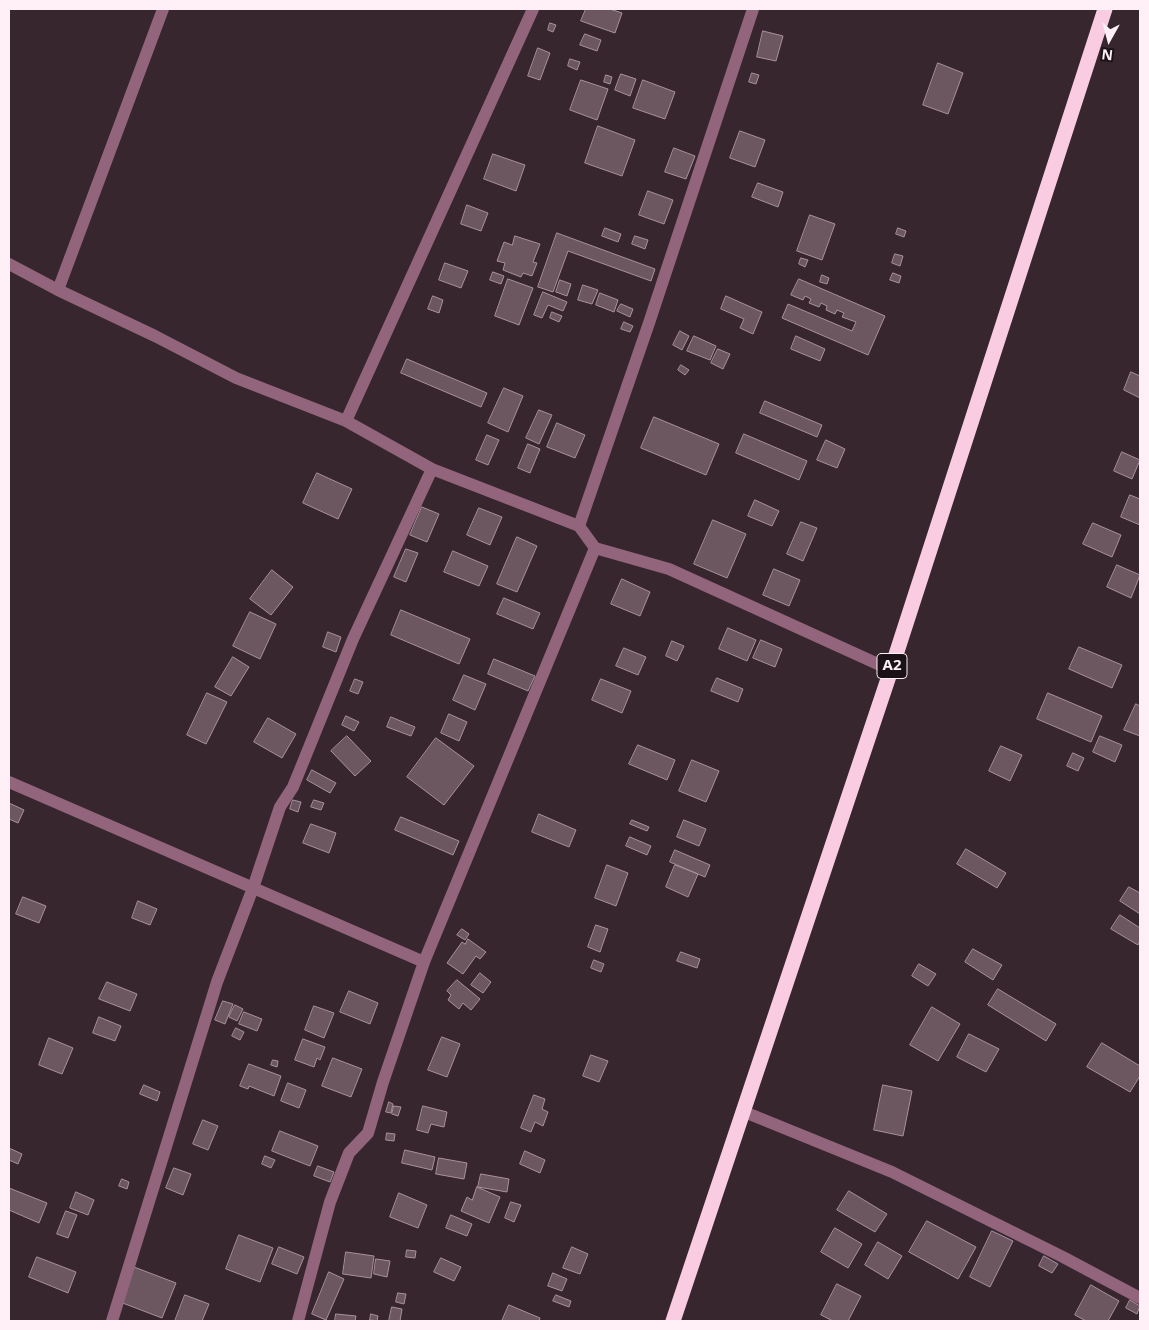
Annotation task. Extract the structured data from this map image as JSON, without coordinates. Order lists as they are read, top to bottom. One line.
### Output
{"streets":{"highway":["A2"]},"north":"bottom"}
